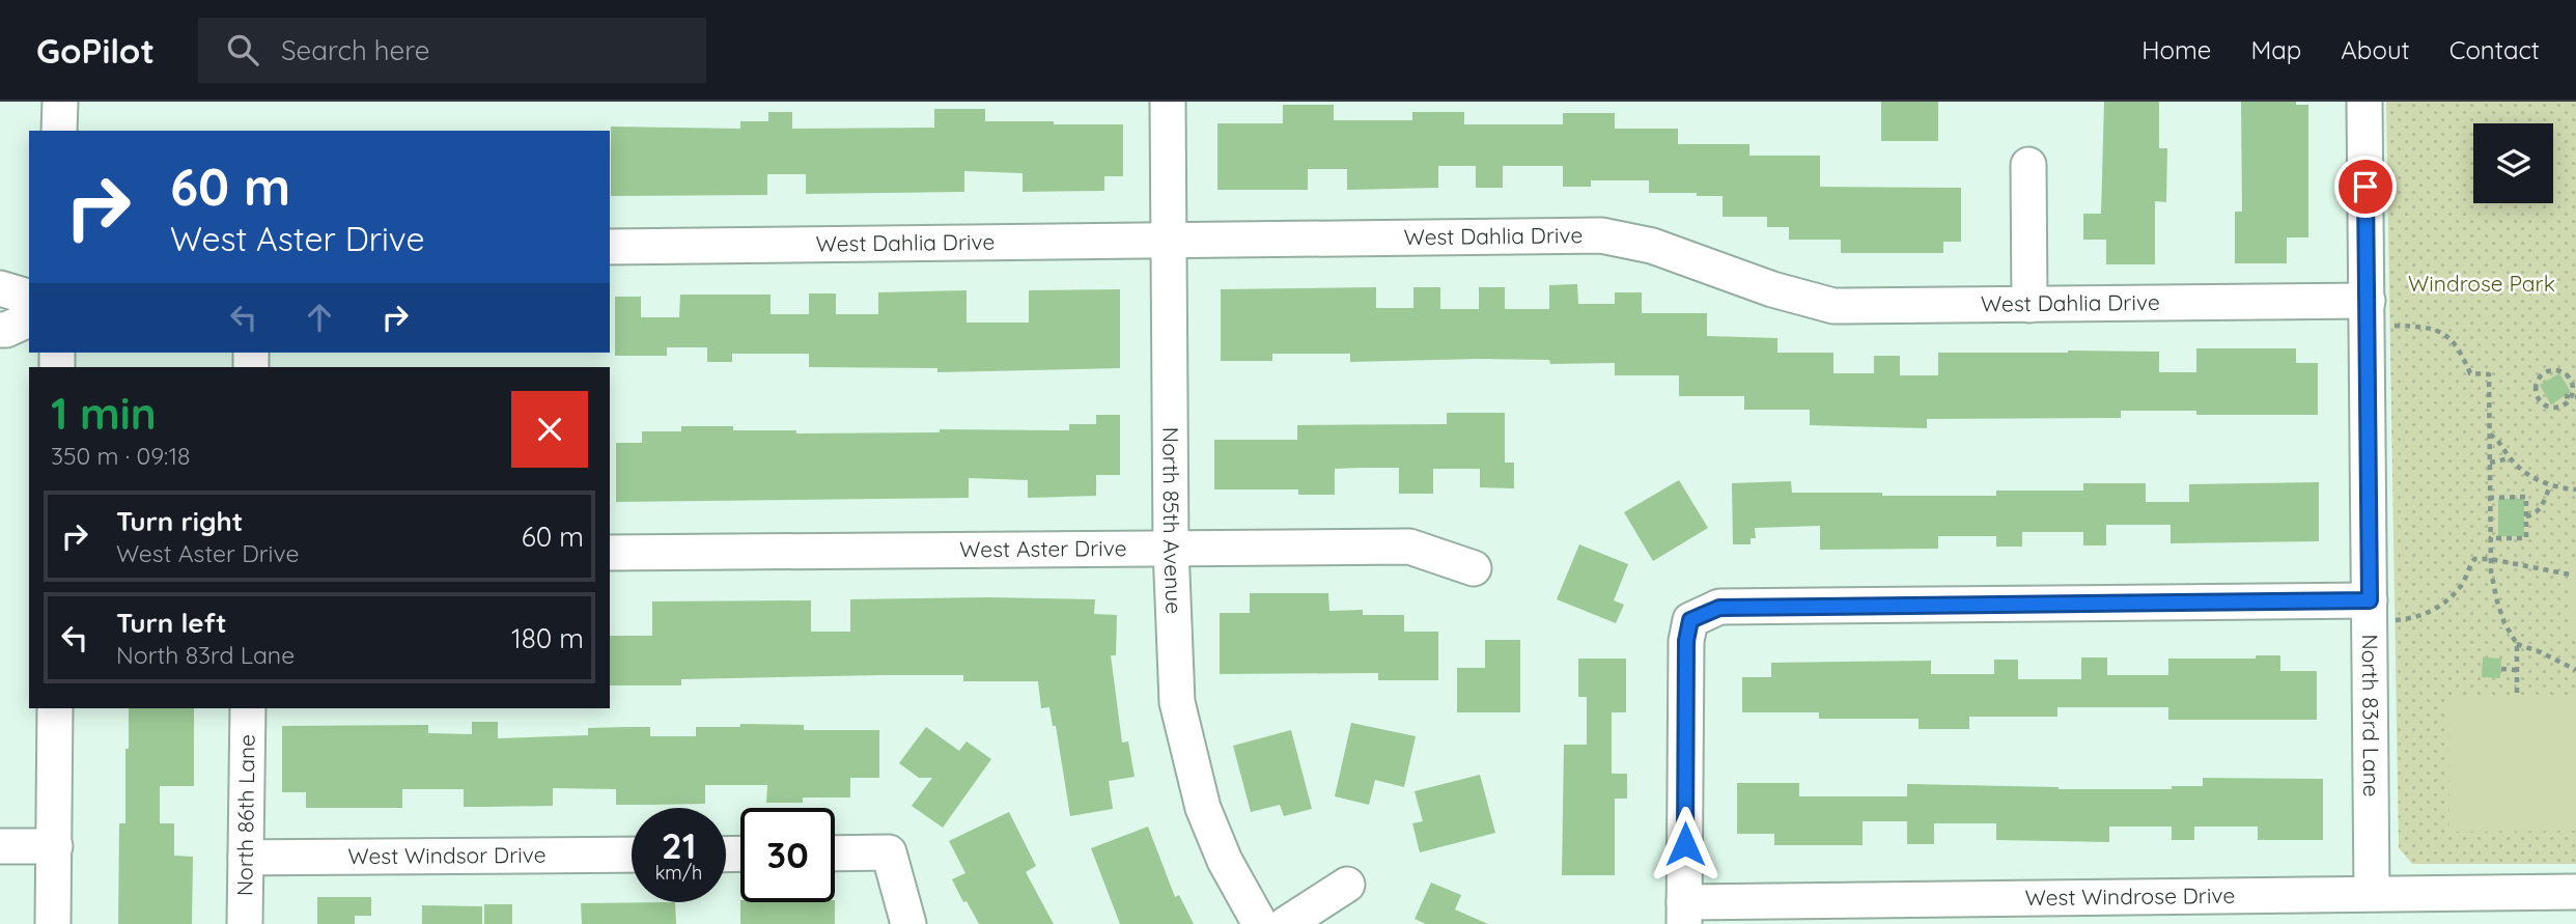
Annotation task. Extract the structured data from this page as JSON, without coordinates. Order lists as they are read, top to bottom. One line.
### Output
{"streets":{"street":["West Dahlia Drive","North 85th Avenue","West Aster Drive","North 83rd Lane","North 86th Lane","West Windsor Drive","West Windrose Drive"]},"crossings":[["West Dahlia Drive","North 85th Avenue"],["West Dahlia Drive","North 83rd Lane"],["North 85th Avenue","West Aster Drive"],["North 83rd Lane","West Windrose Drive"],["North 86th Lane","West Windsor Drive"]],"parks":["Windrose Park"],"page":{"header":"GoPilot","search":"Search here","nav":["Home","Map","About","Contact"],"turn":["60 m","West Aster Drive"],"heading":["1 min","350 m · 09:18"],"list":[{"name":"Turn right","note":"West Aster Drive","value":"60 m"},{"name":"Turn left","note":"North 83rd Lane","value":"180 m"}],"speed":"21 km/h","limit":"30"}}
